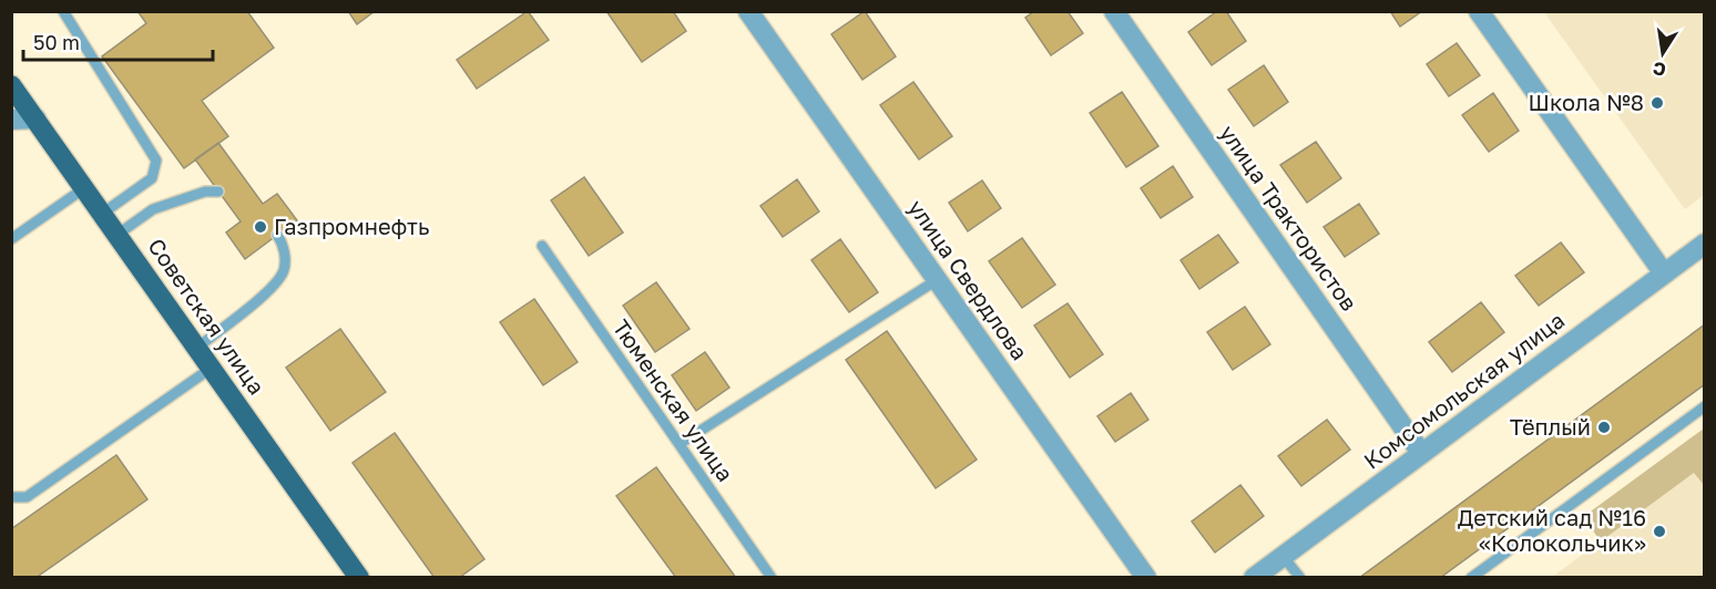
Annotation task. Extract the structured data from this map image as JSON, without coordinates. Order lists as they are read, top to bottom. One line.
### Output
{"streets":{"main road":["Советская улица"],"street":["улица Трактористов","улица Свердлова","Комсомольская улица"],"lane":["Тюменская улица"]},"crossings":[["улица Трактористов","Комсомольская улица"]],"places":["Школа №8","Газпромнефть","Тёплый","Детский сад №16 «Колокольчик»"],"scale_bar":"50 m","north":"bottom"}
